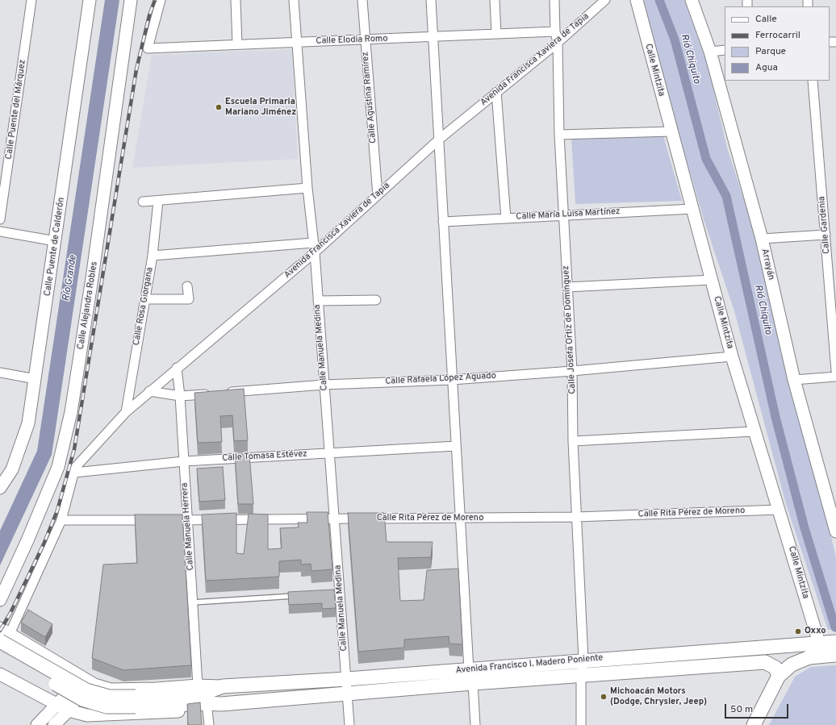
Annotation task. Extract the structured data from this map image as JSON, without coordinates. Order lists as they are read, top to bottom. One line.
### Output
{"streets":{"main road":["Calle Mintzita","Calle Puente de Calderón","Arrayán","Calle Alejandra Robles","Avenida Francisco I. Madero Poniente"],"street":["Calle Elodia Romo","Avenida Francisca Xaviera de Tapia","Calle Agustina Ramírez","Calle Puente del Márquez","Calle María Luisa Martínez","Calle Gardenia","Calle Rosa Giorgana","Calle Josefa Ortiz de Domínguez","Calle Manuela Medina","Calle Rafaela López Aguado","Calle Tomasa Estévez","Calle Rita Pérez de Moreno","Calle Manuela Herrera"]},"crossings":[["Calle Elodia Romo","Calle Agustina Ramírez"],["Calle Elodia Romo","Calle Josefa Ortiz de Domínguez"],["Calle Elodia Romo","Calle Manuela Medina"],["Avenida Francisca Xaviera de Tapia","Calle Agustina Ramírez"],["Avenida Francisca Xaviera de Tapia","Calle Rosa Giorgana"],["Avenida Francisca Xaviera de Tapia","Calle Josefa Ortiz de Domínguez"],["Avenida Francisca Xaviera de Tapia","Calle Manuela Medina"],["Avenida Francisca Xaviera de Tapia","Calle Tomasa Estévez"],["Avenida Francisca Xaviera de Tapia","Calle Manuela Herrera"],["Calle Mintzita","Calle María Luisa Martínez"],["Calle Mintzita","Calle Rafaela López Aguado"],["Calle Mintzita","Calle Rita Pérez de Moreno"],["Calle Mintzita","Avenida Francisco I. Madero Poniente"],["Calle María Luisa Martínez","Calle Josefa Ortiz de Domínguez"],["Calle Josefa Ortiz de Domínguez","Calle Rafaela López Aguado"],["Calle Josefa Ortiz de Domínguez","Calle Rita Pérez de Moreno"],["Calle Josefa Ortiz de Domínguez","Avenida Francisco I. Madero Poniente"],["Calle Manuela Medina","Calle Rafaela López Aguado"],["Calle Manuela Medina","Calle Tomasa Estévez"],["Calle Manuela Medina","Calle Rita Pérez de Moreno"],["Calle Manuela Medina","Avenida Francisco I. Madero Poniente"],["Calle Tomasa Estévez","Calle Manuela Herrera"],["Calle Rita Pérez de Moreno","Calle Manuela Herrera"],["Calle Manuela Herrera","Avenida Francisco I. Madero Poniente"]],"water":["Rió Chiquito","Río Grande"],"places":["Escuela Primaria Mariano Jiménez","Oxxo","Michoacán Motors (Dodge, Chrysler, Jeep)"],"legend":["Calle","Ferrocarril","Parque","Agua"],"scale_bar":"50 m"}
